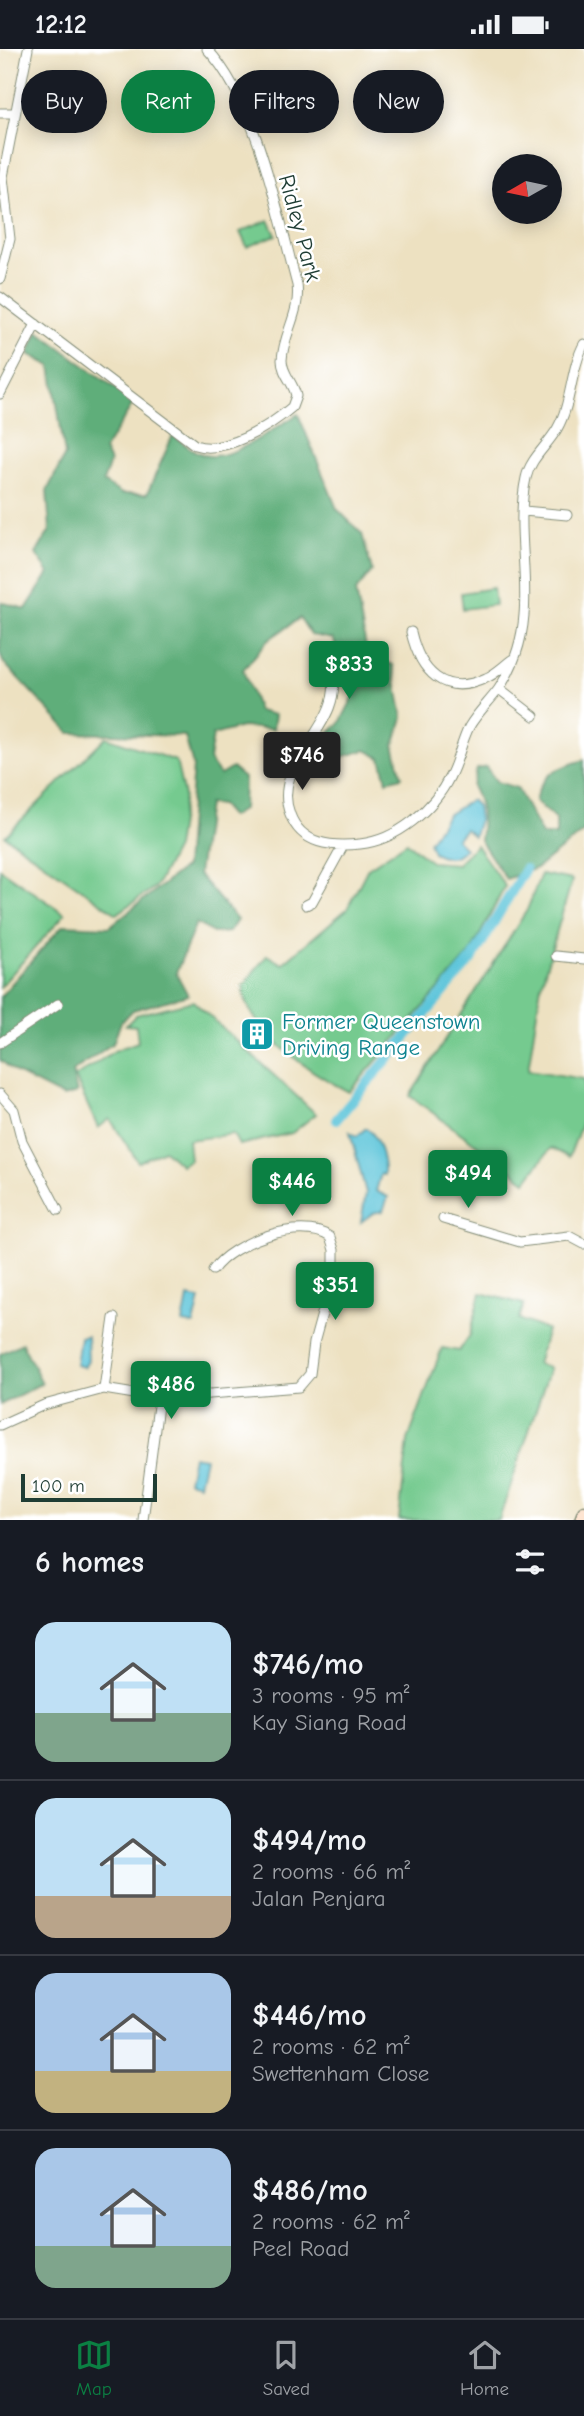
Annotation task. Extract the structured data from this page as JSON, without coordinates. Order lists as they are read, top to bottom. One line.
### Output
{"streets":{"street":["Ridley Park"]},"places":{"building":["Former Queenstown Driving Range"]},"scale_bar":"100 m","north":"left","page":{"status":"12:12","chip":["Buy","Rent","Filters","New"],"price":["$833","$746","$494","$446","$351","$486"],"scale":"100 m","heading":"6 homes","list":[{"name":"$746/mo","note":"3 rooms · 95 m² · Kay Siang Road"},{"name":"$494/mo","note":"2 rooms · 66 m² · Jalan Penjara"},{"name":"$446/mo","note":"2 rooms · 62 m² · Swettenham Close"},{"name":"$486/mo","note":"2 rooms · 62 m² · Peel Road"}],"tabs":["Map","Saved","Home"]}}
